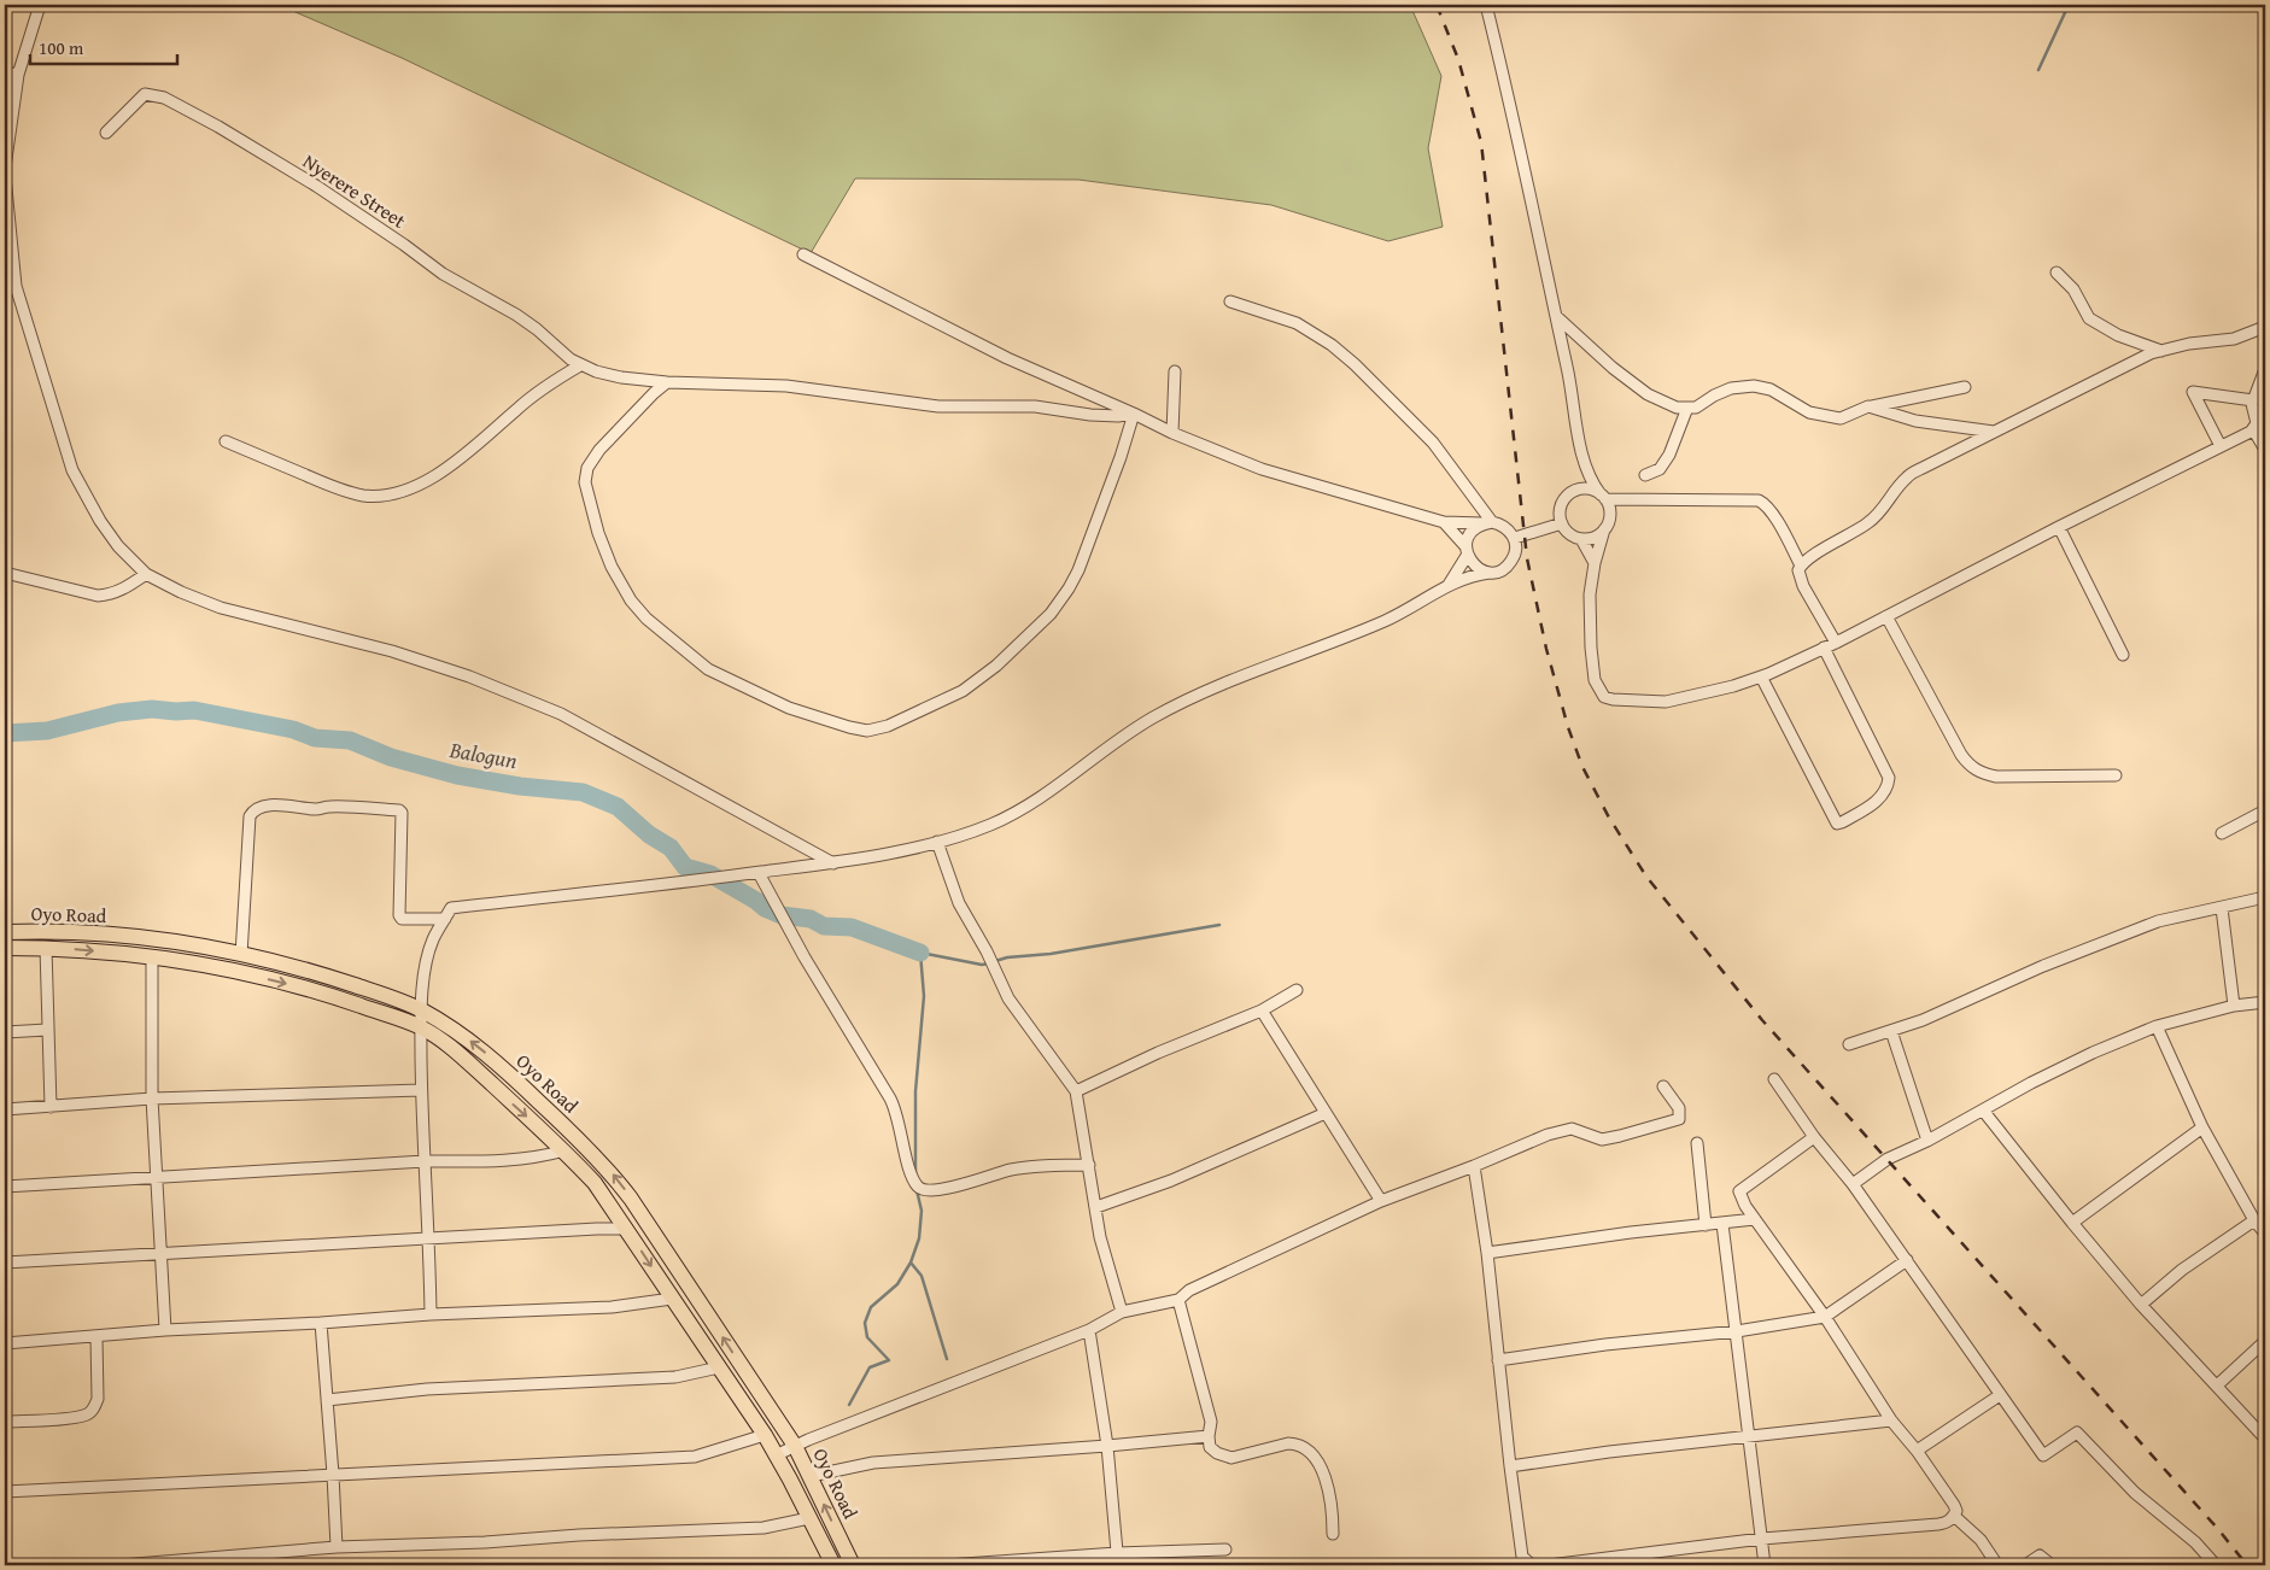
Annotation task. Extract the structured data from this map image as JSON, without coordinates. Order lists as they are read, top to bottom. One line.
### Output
{"streets":{"main road":["Oyo Road"],"street":["Nyerere Street"]},"water":["Balogun"],"scale_bar":"100 m"}
